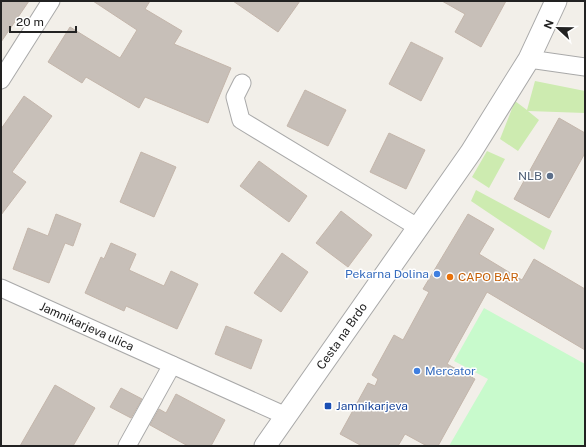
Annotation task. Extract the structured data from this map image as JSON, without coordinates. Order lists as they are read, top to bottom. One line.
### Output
{"streets":{"street":["Jamnikarjeva ulica","Cesta na Brdo"]},"crossings":[["Jamnikarjeva ulica","Cesta na Brdo"]],"places":{"other":["NLB","Pekarna Dolina","CAPO BAR","Mercator"],"transit":["Jamnikarjeva"]},"scale_bar":"20 m","north":"left"}
